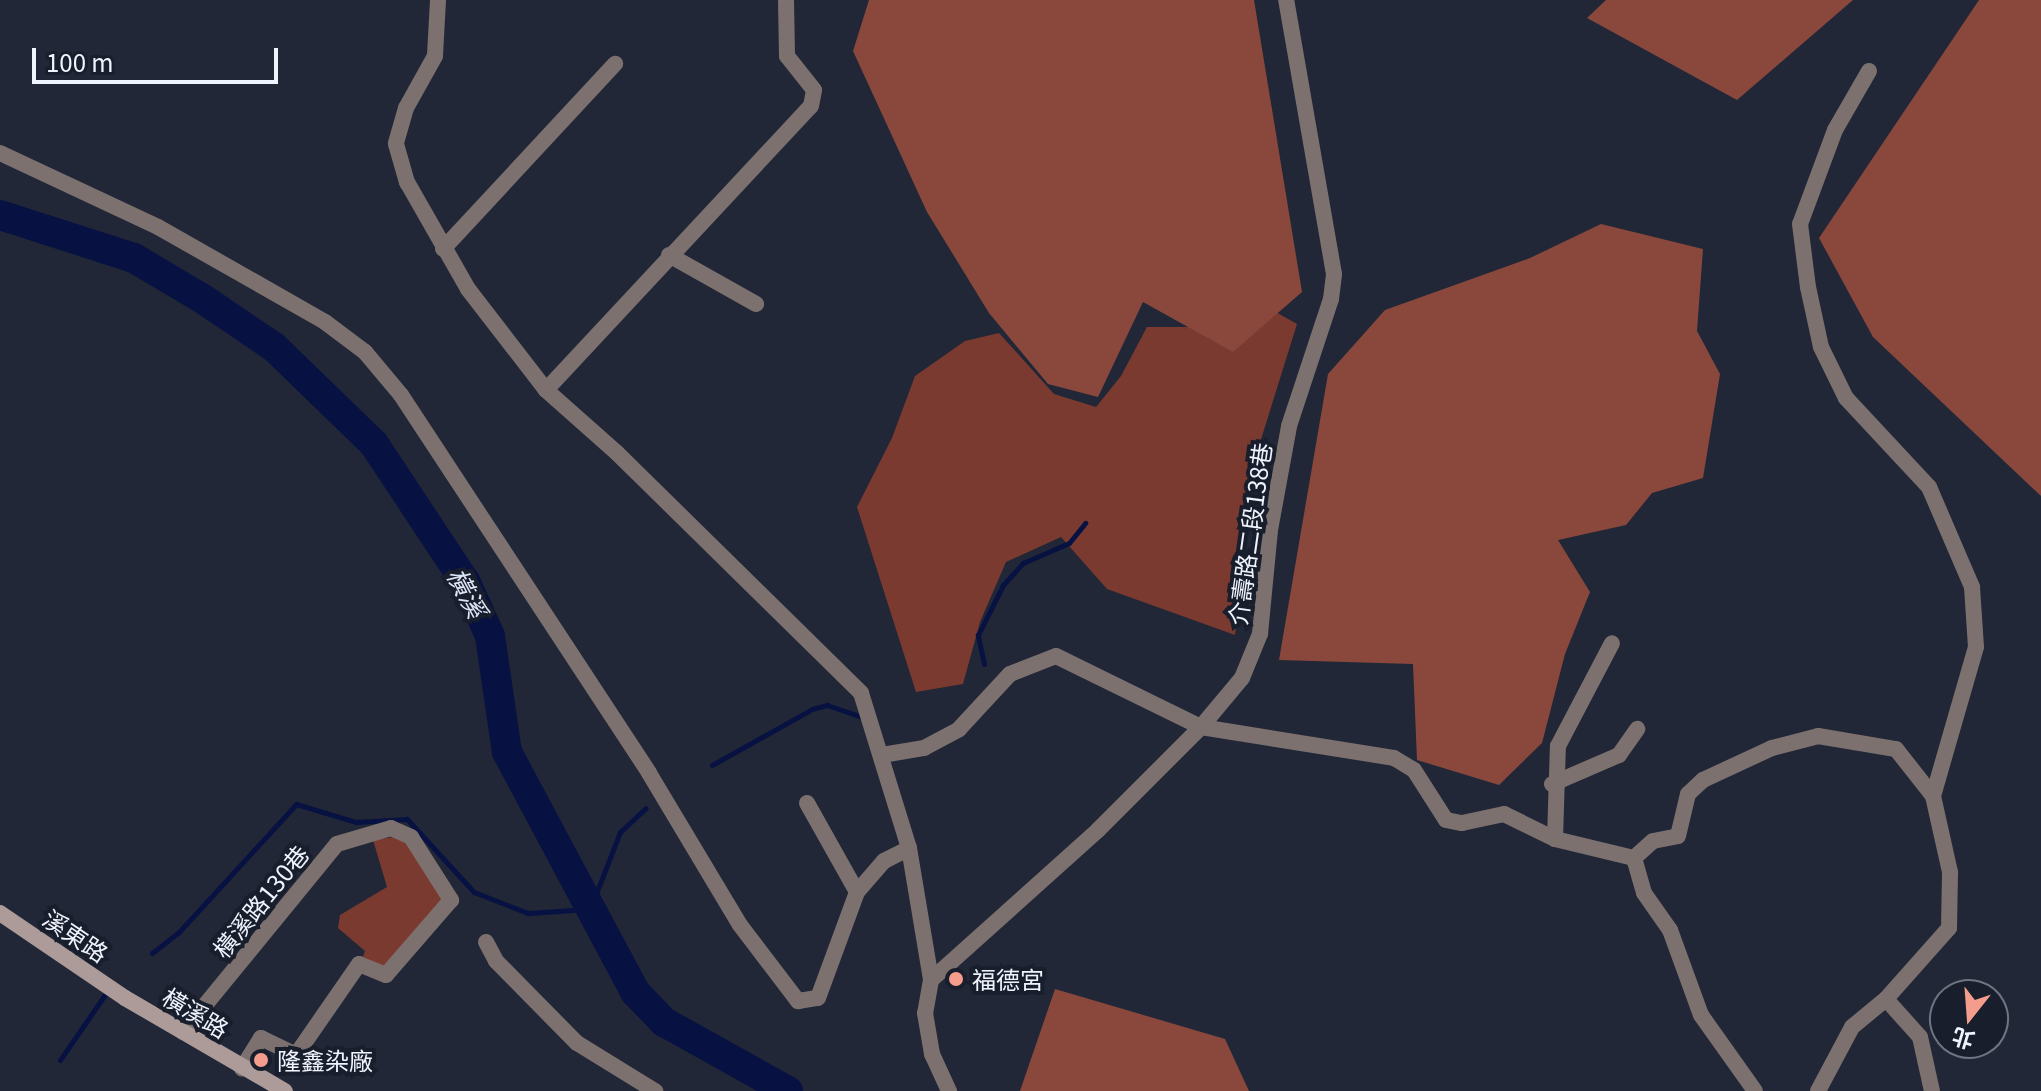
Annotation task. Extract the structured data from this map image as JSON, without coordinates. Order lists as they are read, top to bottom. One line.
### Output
{"streets":{"main road":["溪東路","橫溪路"],"street":["介壽路二段138巷","橫溪路130巷"]},"crossings":[["橫溪路130巷","橫溪路"],["溪東路","橫溪路"]],"water":["橫溪"],"places":["福德宮","隆鑫染廠"],"scale_bar":"100 m","north":"bottom"}
